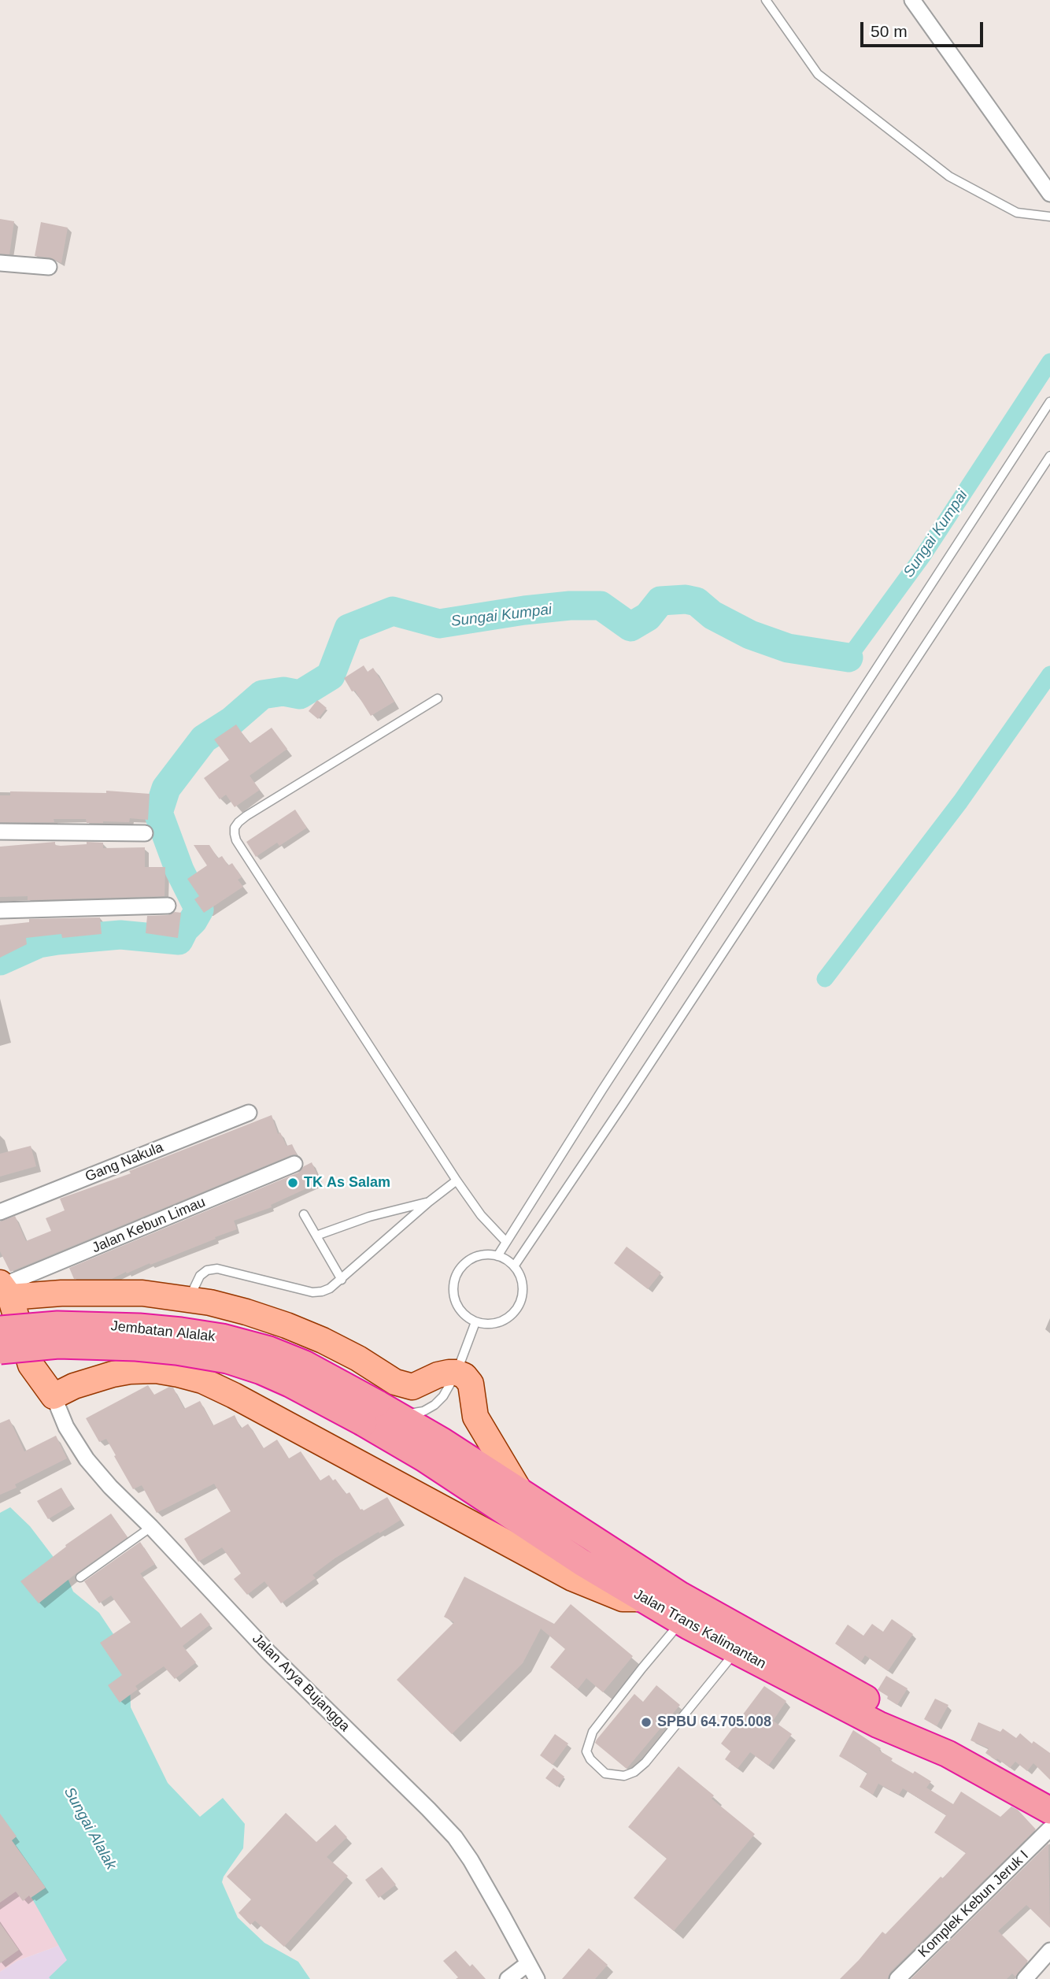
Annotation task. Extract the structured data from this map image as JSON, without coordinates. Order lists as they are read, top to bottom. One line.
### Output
{"streets":{"highway":["Jembatan Alalak","Jalan Trans Kalimantan"],"street":["Gang Nakula","Jalan Kebun Limau","Jalan Arya Bujangga","Komplek Kebun Jeruk I"]},"crossings":[["Jembatan Alalak","Jalan Trans Kalimantan"]],"water":["Sungai Kumpai","Sungai Alalak"],"places":["TK As Salam","SPBU 64.705.008"],"scale_bar":"50 m"}
